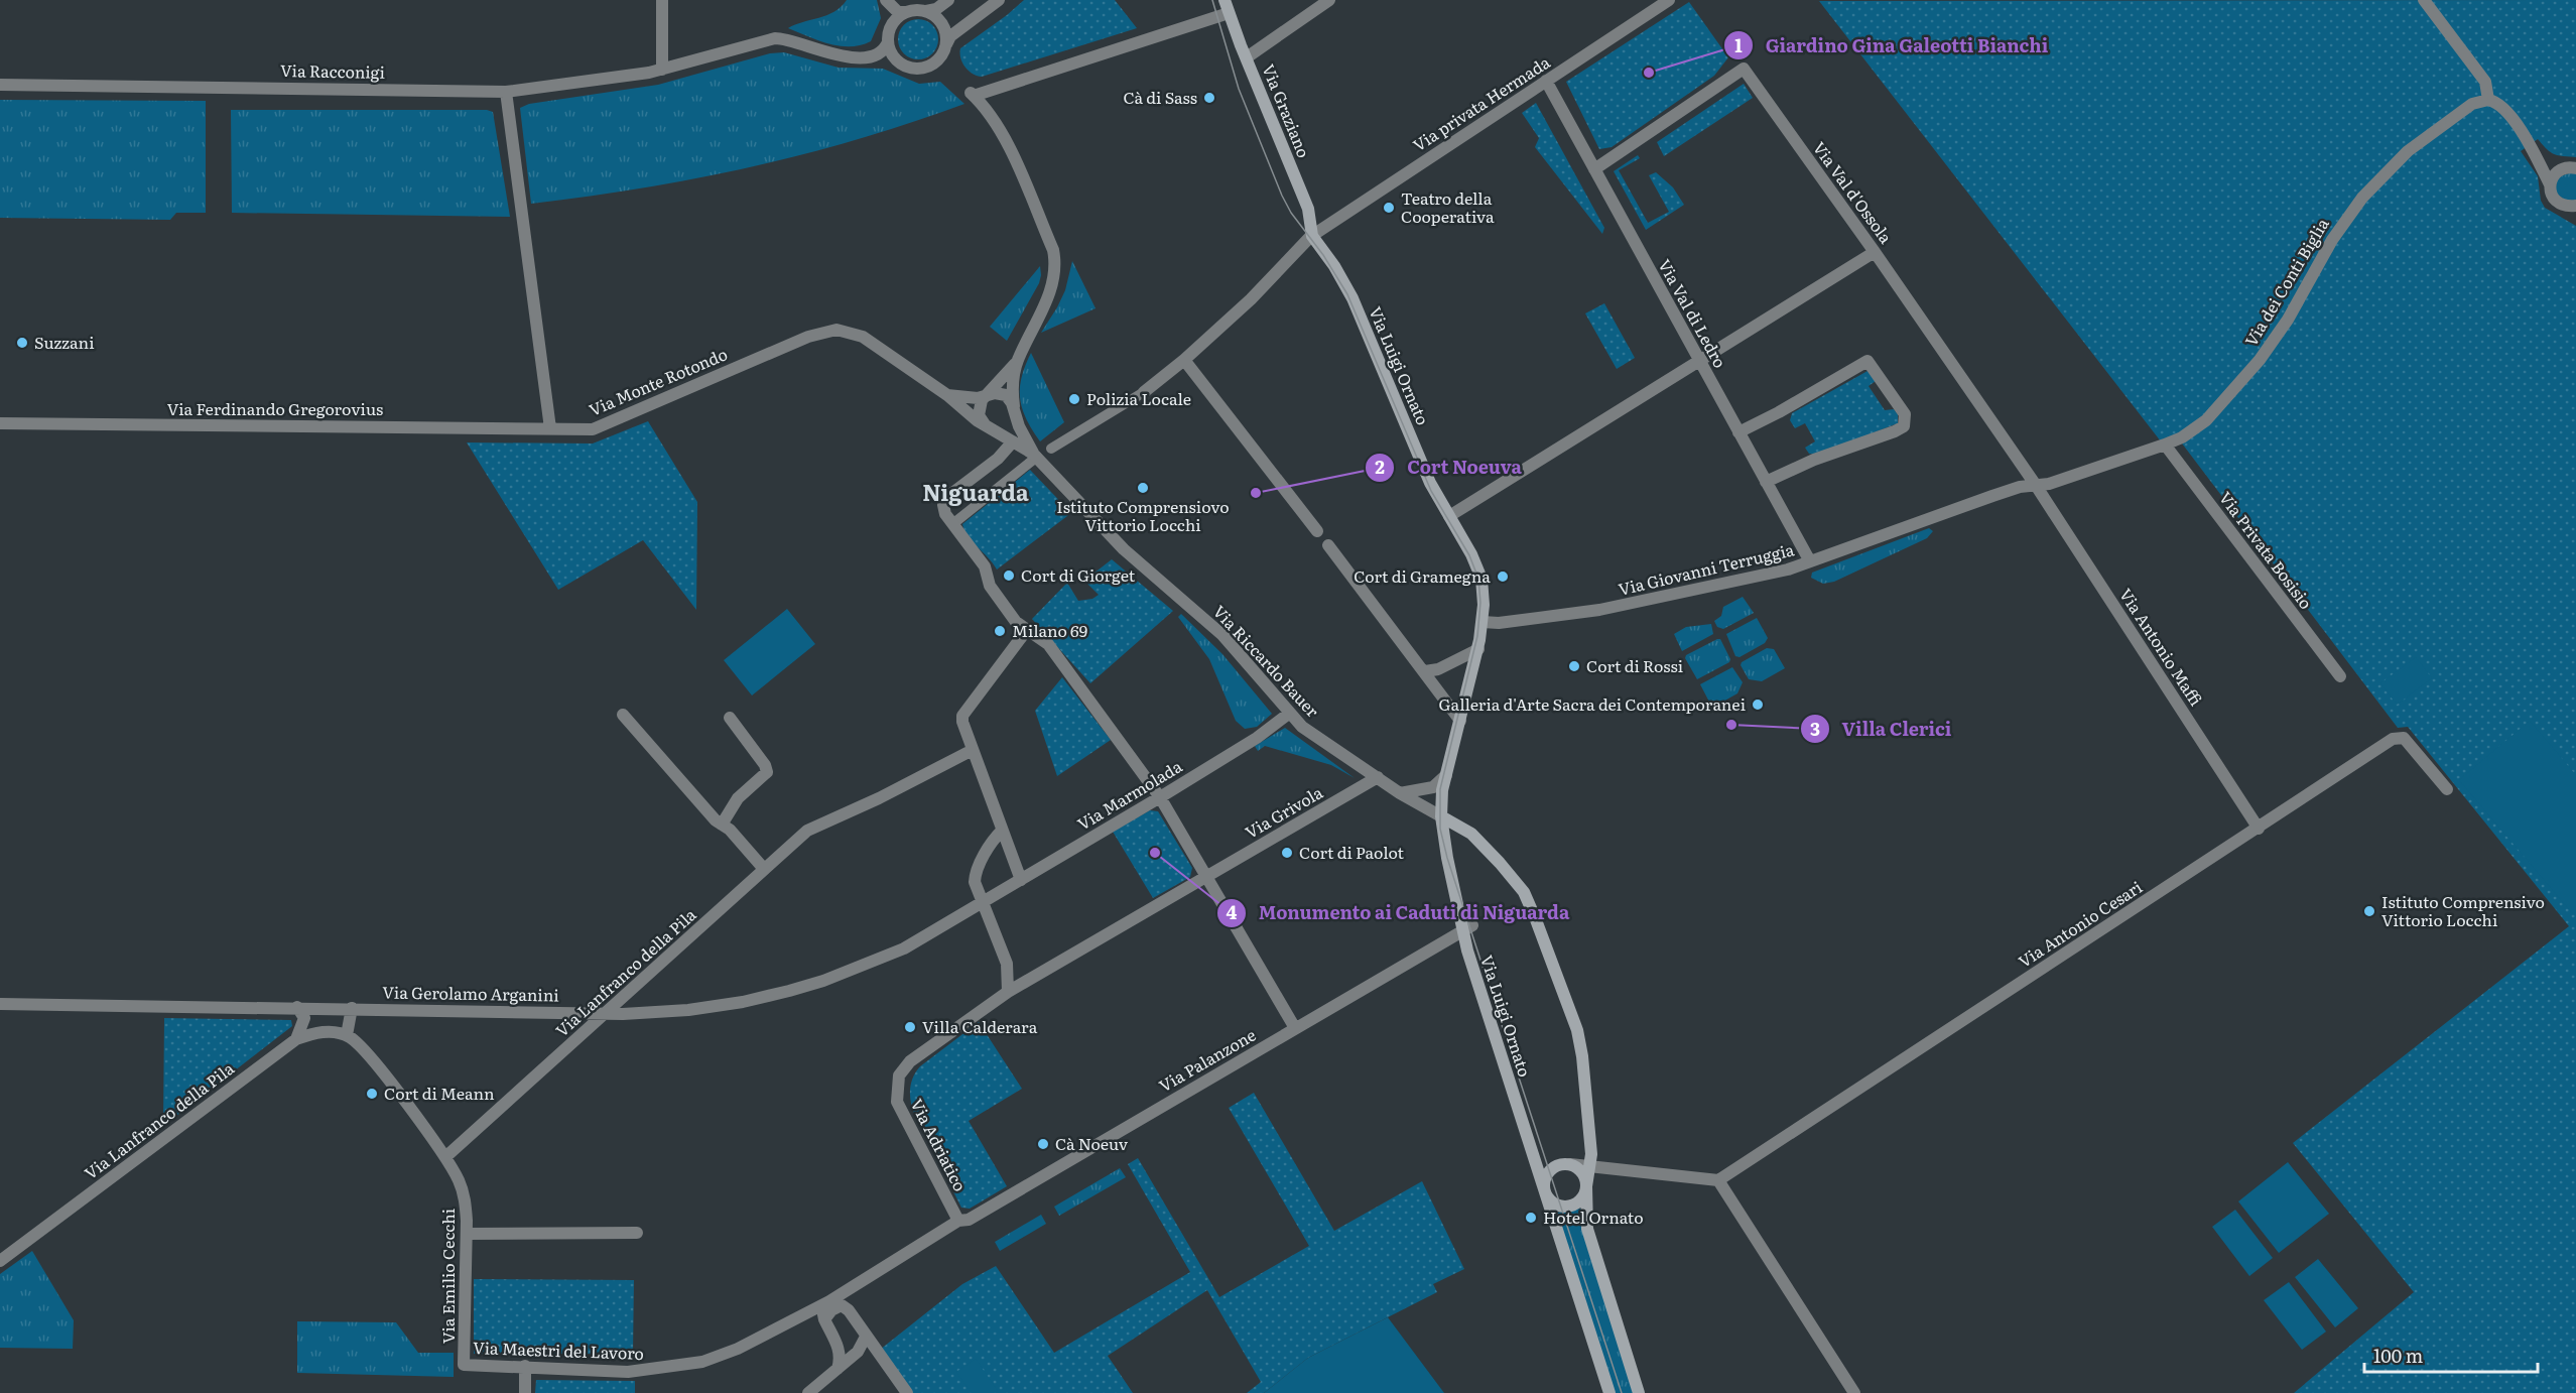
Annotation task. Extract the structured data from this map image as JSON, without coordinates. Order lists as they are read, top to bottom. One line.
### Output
{"streets":{"main road":["Via Graziano","Via Luigi Ornato"],"street":["Via Racconigi","Via privata Hermada","Via Val d'Ossola","Via dei Conti Biglia","Via Val di Ledro","Via Monte Rotondo","Via Ferdinando Gregorovius","Via Privata Bosisio","Via Giovanni Terruggia","Via Antonio Maffi","Via Riccardo Bauer","Via Marmolada","Via Grivola","Via Antonio Cesari","Via Lanfranco della Pila","Via Gerolamo Arganini","Via Palanzone","Via Adriatico","Via Emilio Cecchi","Via Maestri del Lavoro"]},"crossings":[["Via privata Hermada","Via Graziano"],["Via privata Hermada","Via Val di Ledro"],["Via privata Hermada","Via Luigi Ornato"],["Via Graziano","Via Luigi Ornato"],["Via Val d'Ossola","Via dei Conti Biglia"],["Via Val d'Ossola","Via Val di Ledro"],["Via Val d'Ossola","Via Giovanni Terruggia"],["Via Val d'Ossola","Via Antonio Maffi"],["Via dei Conti Biglia","Via Privata Bosisio"],["Via dei Conti Biglia","Via Giovanni Terruggia"],["Via dei Conti Biglia","Via Antonio Maffi"],["Via Val di Ledro","Via Giovanni Terruggia"],["Via Luigi Ornato","Via Giovanni Terruggia"],["Via Luigi Ornato","Via Riccardo Bauer"],["Via Luigi Ornato","Via Palanzone"],["Via Monte Rotondo","Via Ferdinando Gregorovius"],["Via Monte Rotondo","Via Riccardo Bauer"],["Via Giovanni Terruggia","Via Antonio Maffi"],["Via Antonio Maffi","Via Antonio Cesari"],["Via Riccardo Bauer","Via Marmolada"],["Via Riccardo Bauer","Via Grivola"],["Via Marmolada","Via Gerolamo Arganini"],["Via Grivola","Via Adriatico"],["Via Lanfranco della Pila","Via Gerolamo Arganini"],["Via Lanfranco della Pila","Via Emilio Cecchi"],["Via Palanzone","Via Adriatico"],["Via Palanzone","Via Maestri del Lavoro"],["Via Adriatico","Via Maestri del Lavoro"],["Via Emilio Cecchi","Via Maestri del Lavoro"]],"districts":["Niguarda"],"places":["Giardino Gina Galeotti Bianchi","Cà di Sass","Teatro della Cooperativa","Suzzani","Polizia Locale","Istituto Comprensiovo Vittorio Locchi","Cort Noeuva","Cort di Giorget","Cort di Gramegna","Milano 69","Cort di Rossi","Galleria d'Arte Sacra dei Contemporanei","Villa Clerici","Monumento ai Caduti di Niguarda","Cort di Paolot","Istituto Comprensivo Vittorio Locchi","Villa Calderara","Cort di Meann","Cà Noeuv","Hotel Ornato"],"scale_bar":"100 m"}
